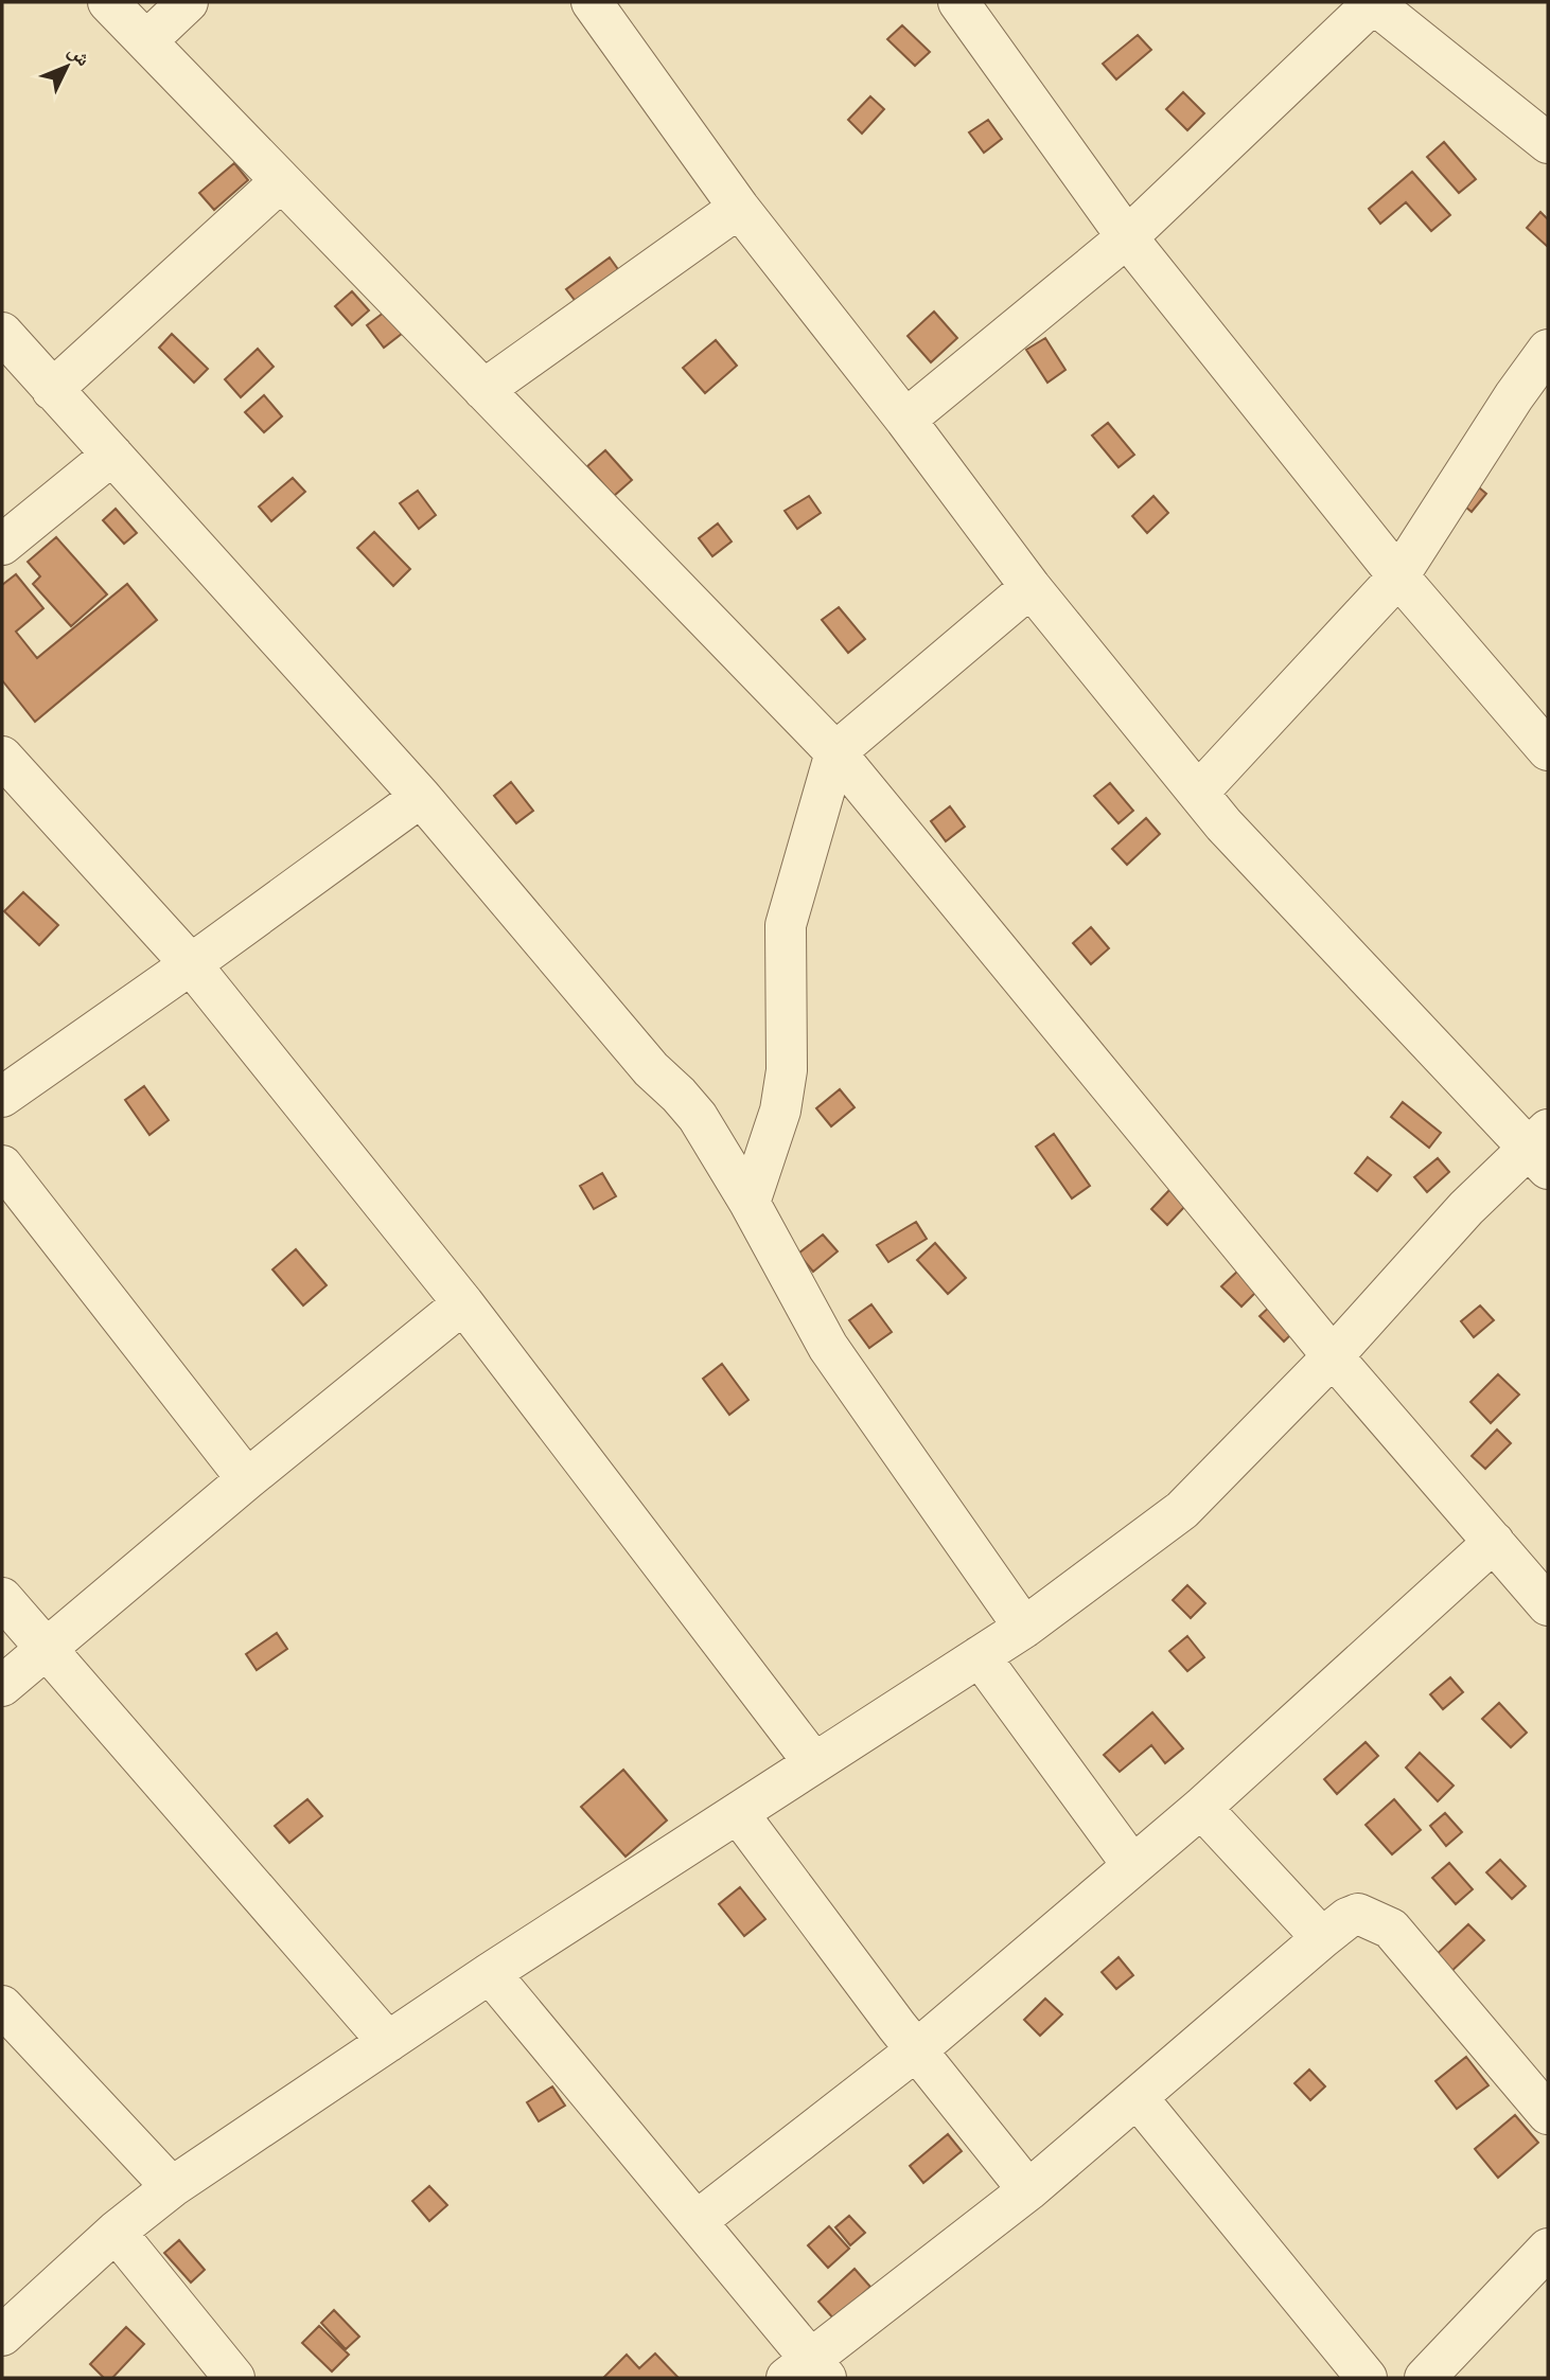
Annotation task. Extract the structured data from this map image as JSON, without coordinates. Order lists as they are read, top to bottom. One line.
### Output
{"north":"top right"}
